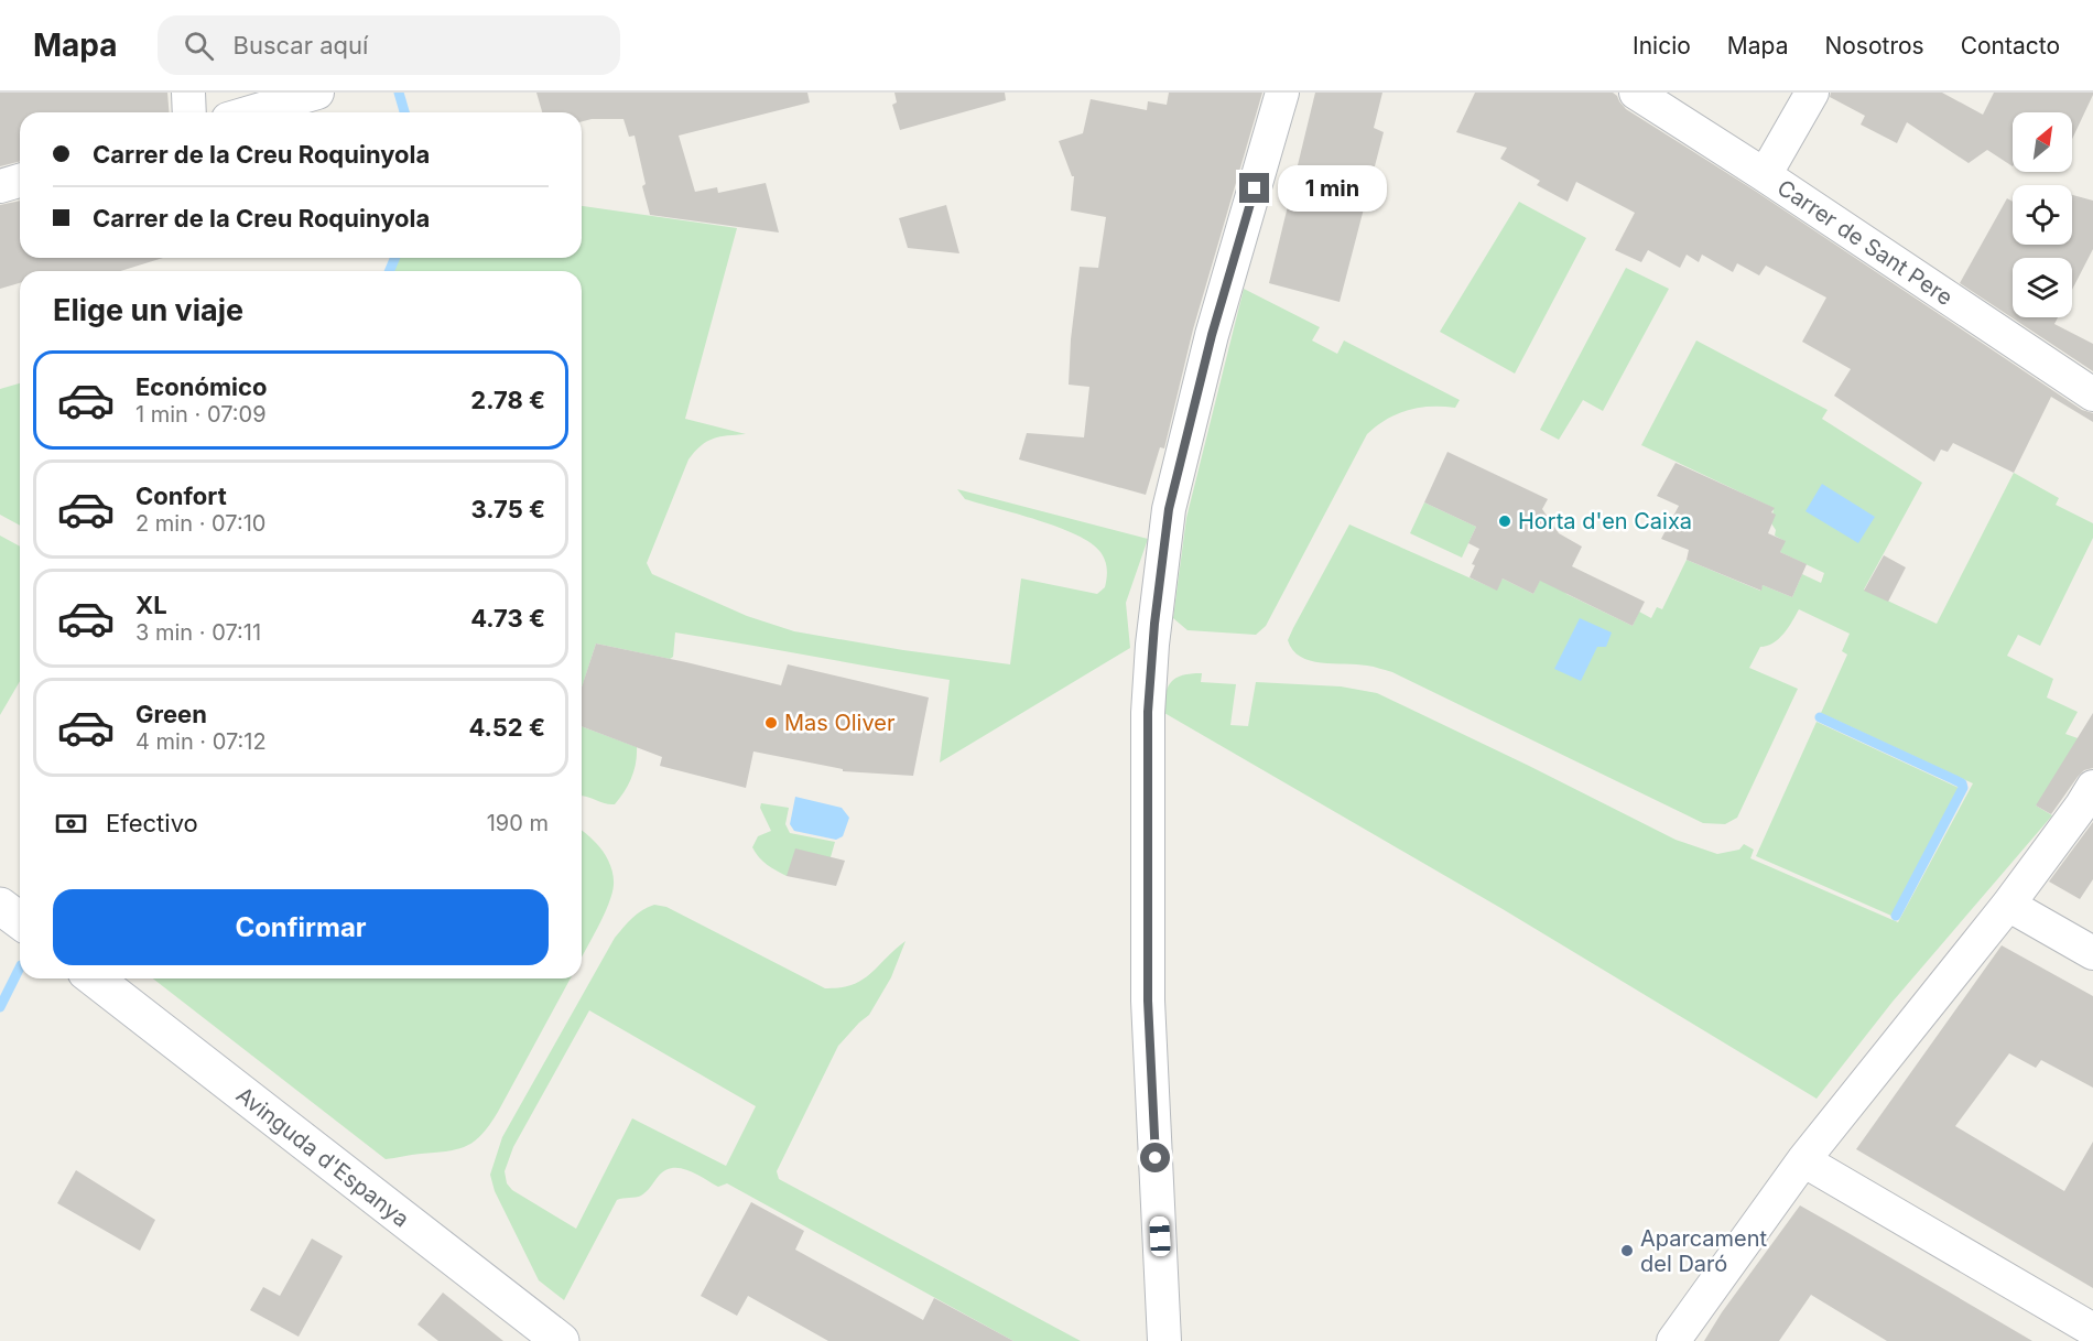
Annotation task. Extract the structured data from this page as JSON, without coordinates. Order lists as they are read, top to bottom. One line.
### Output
{"streets":{"main road":["Avinguda d'Espanya"],"street":["Carrer de Sant Pere"]},"places":["Horta d'en Caixa","Mas Oliver","Aparcament del Daró"],"north":"top right","page":{"header":"Mapa","search":"Buscar aquí","nav":["Inicio","Mapa","Nosotros","Contacto"],"banner":["Carrer de la Creu Roquinyola","Carrer de la Creu Roquinyola"],"bubble":"1 min","heading":"Elige un viaje","list":[{"name":"Económico","note":"1 min · 07:09","value":"2.78 €"},{"name":"Confort","note":"2 min · 07:10","value":"3.75 €"},{"name":"XL","note":"3 min · 07:11","value":"4.73 €"},{"name":"Green","note":"4 min · 07:12","value":"4.52 €"}],"pay":["Efectivo","190 m"],"buttons":"Confirmar"}}
